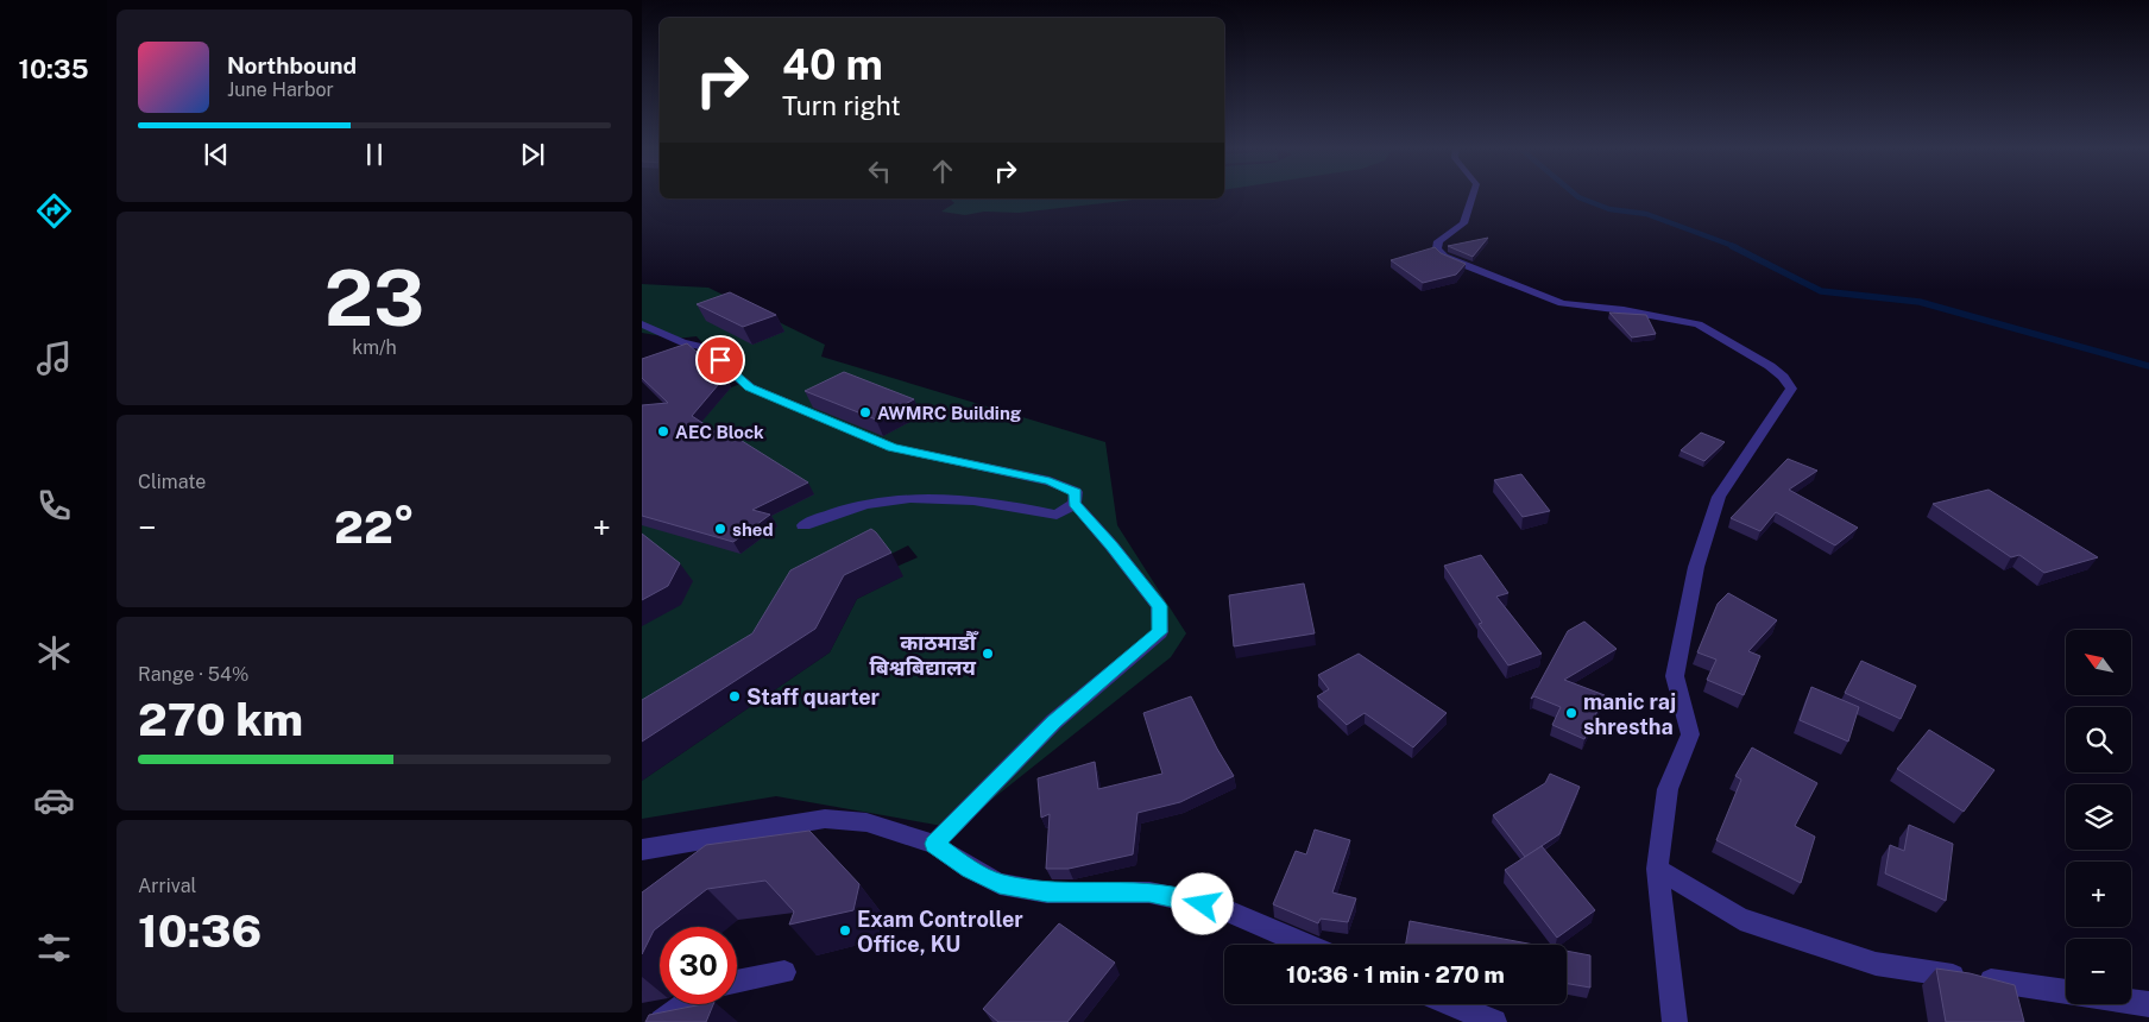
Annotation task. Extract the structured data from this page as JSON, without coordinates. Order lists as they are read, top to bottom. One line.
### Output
{"places":["AWMRC Building","AEC Block","shed","काठमाडौँ बिश्वबिद्यालय","Staff quarter","manic raj shrestha","Exam Controller Office, KU"],"north":"top left","page":{"tabs":"10:35","turn":["40 m","Turn right"],"song":["Northbound","June Harbor"],"tile":[["23","km/h"],"Climate",["Range · 54%","270 km"],["Arrival","10:36"]],"heat":["−","22°","+"],"map_buttons":["+","−"],"limit":"30","trip":"10:36 · 1 min · 270 m"}}
